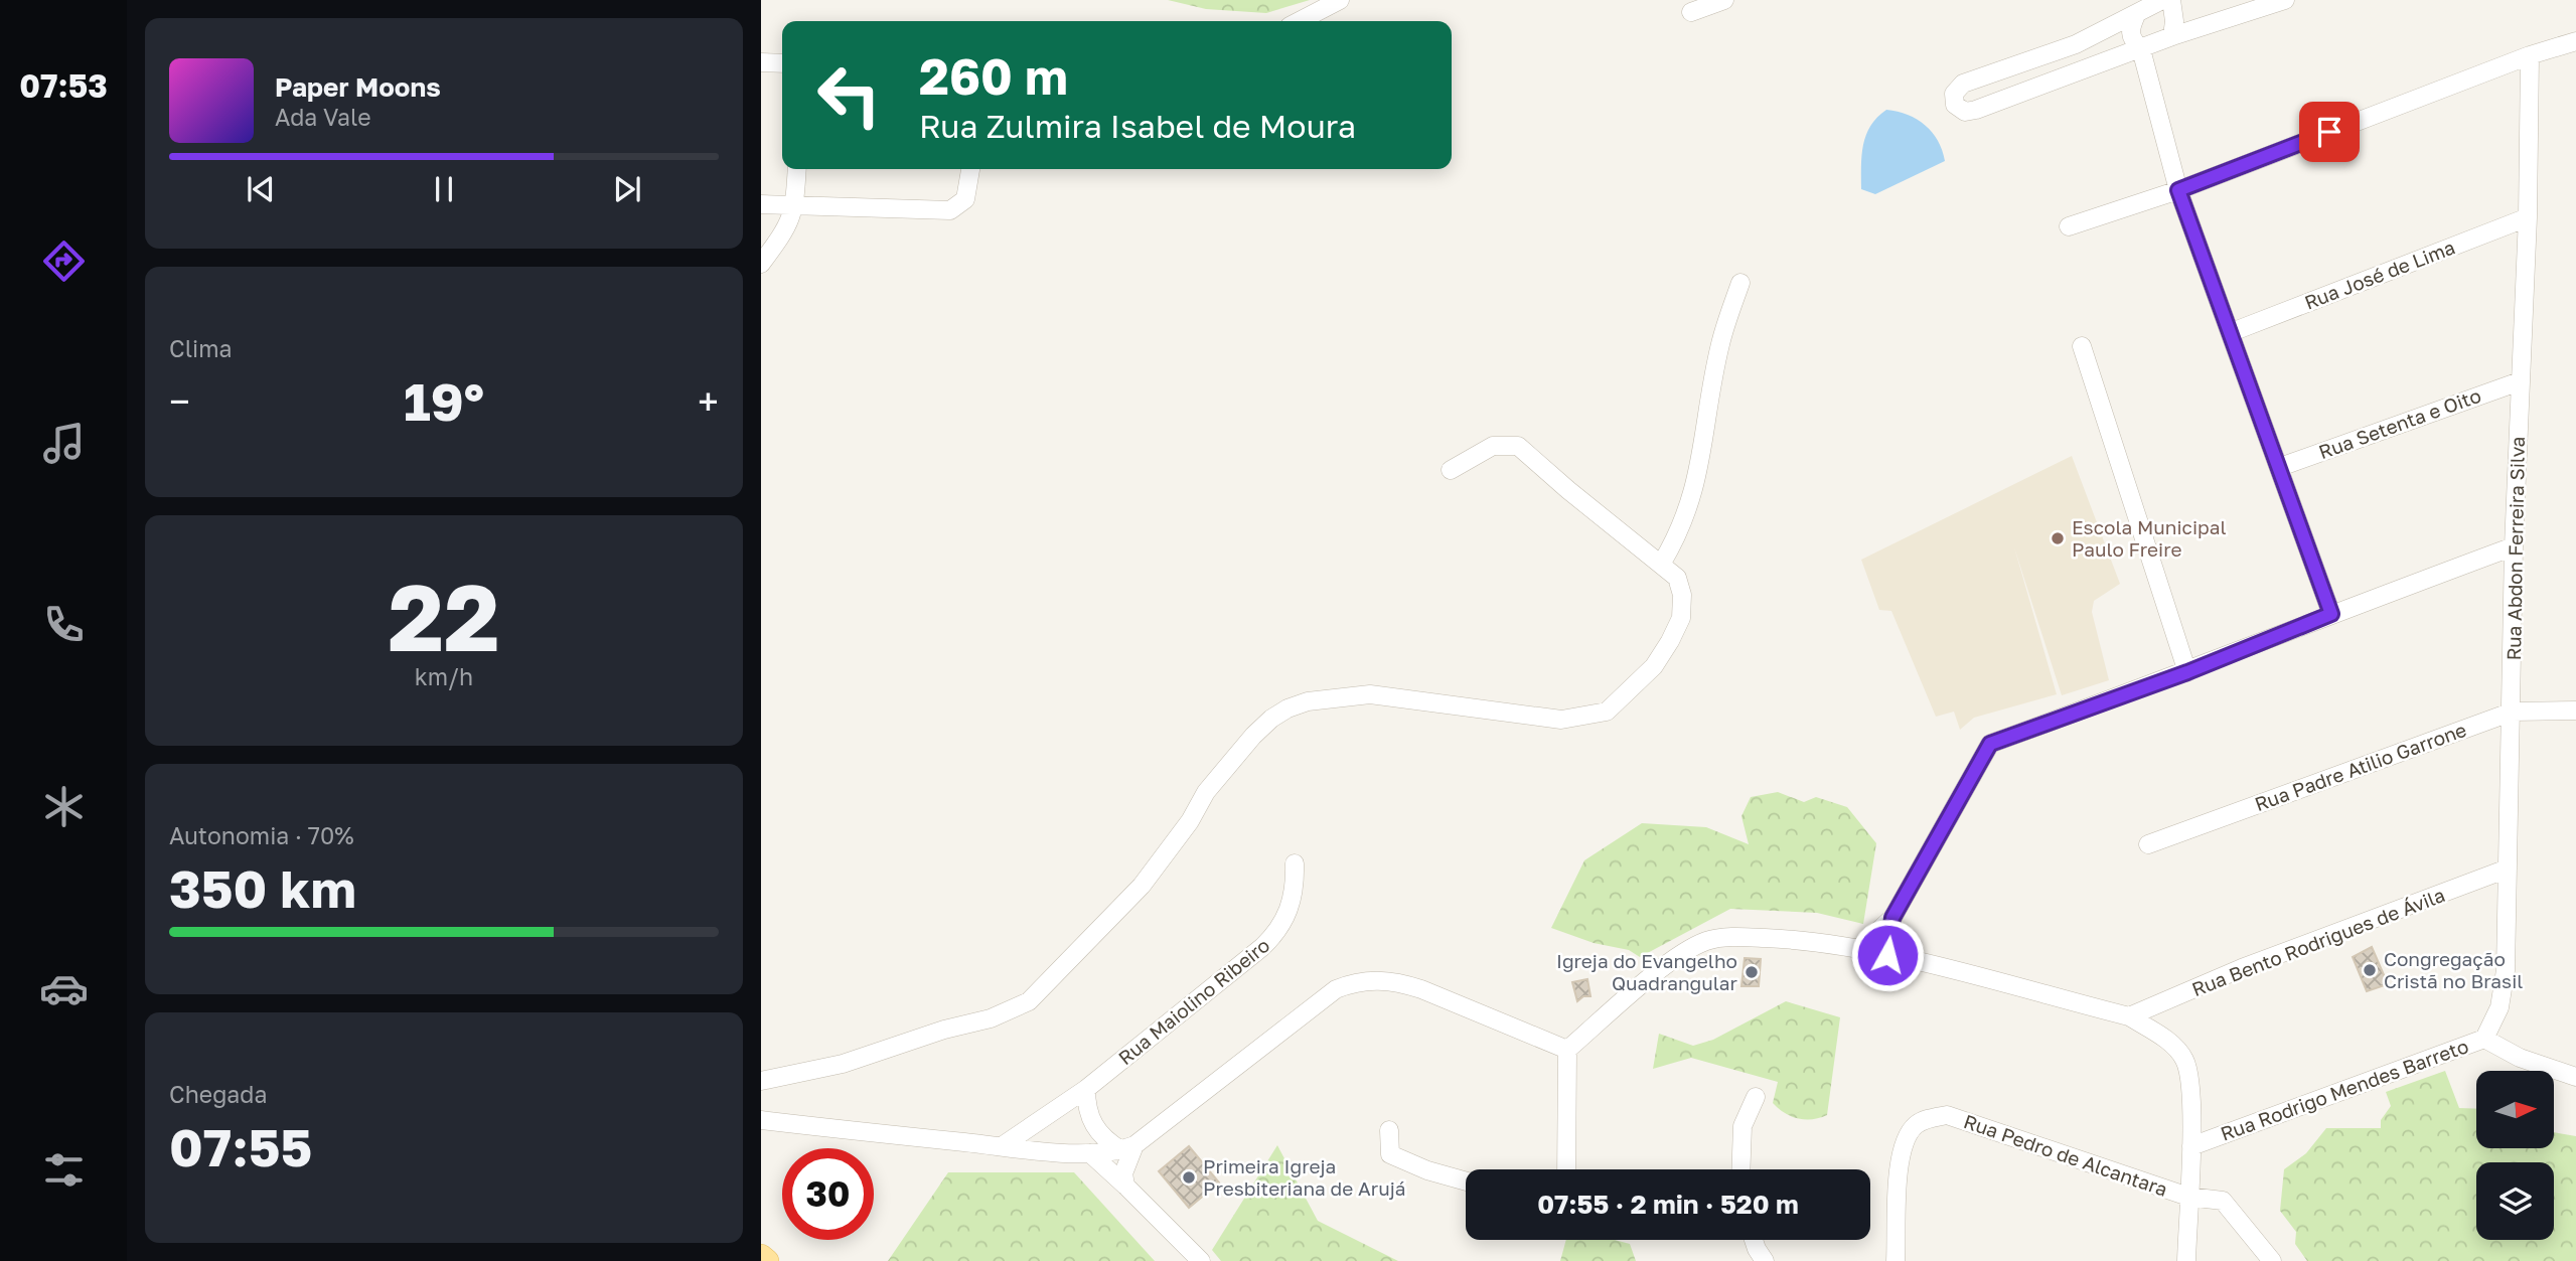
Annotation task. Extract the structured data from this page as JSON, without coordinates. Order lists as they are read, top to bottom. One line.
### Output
{"streets":{"street":["Rua José de Lima","Rua Setenta e Oito","Rua Abdon Ferreira Silva","Rua Padre Atilio Garrone","Rua Bento Rodrigues de Ávila","Rua Maiolino Ribeiro","Rua Rodrigo Mendes Barreto","Rua Pedro de Alcantara"]},"crossings":[["Rua José de Lima","Rua Abdon Ferreira Silva"],["Rua Setenta e Oito","Rua Abdon Ferreira Silva"],["Rua Abdon Ferreira Silva","Rua Padre Atilio Garrone"],["Rua Abdon Ferreira Silva","Rua Bento Rodrigues de Ávila"],["Rua Abdon Ferreira Silva","Rua Rodrigo Mendes Barreto"]],"places":["Escola Municipal Paulo Freire","Congregação Cristã no Brasil","Igreja do Evangelho Quadrangular","Primeira Igreja Presbiteriana de Arujá"],"north":"right","page":{"tabs":"07:53","turn":["260 m","Rua Zulmira Isabel de Moura"],"song":["Paper Moons","Ada Vale"],"tile":["Clima",["22","km/h"],["Autonomia · 70%","350 km"],["Chegada","07:55"]],"heat":["−","19°","+"],"limit":"30","trip":"07:55 · 2 min · 520 m"}}
